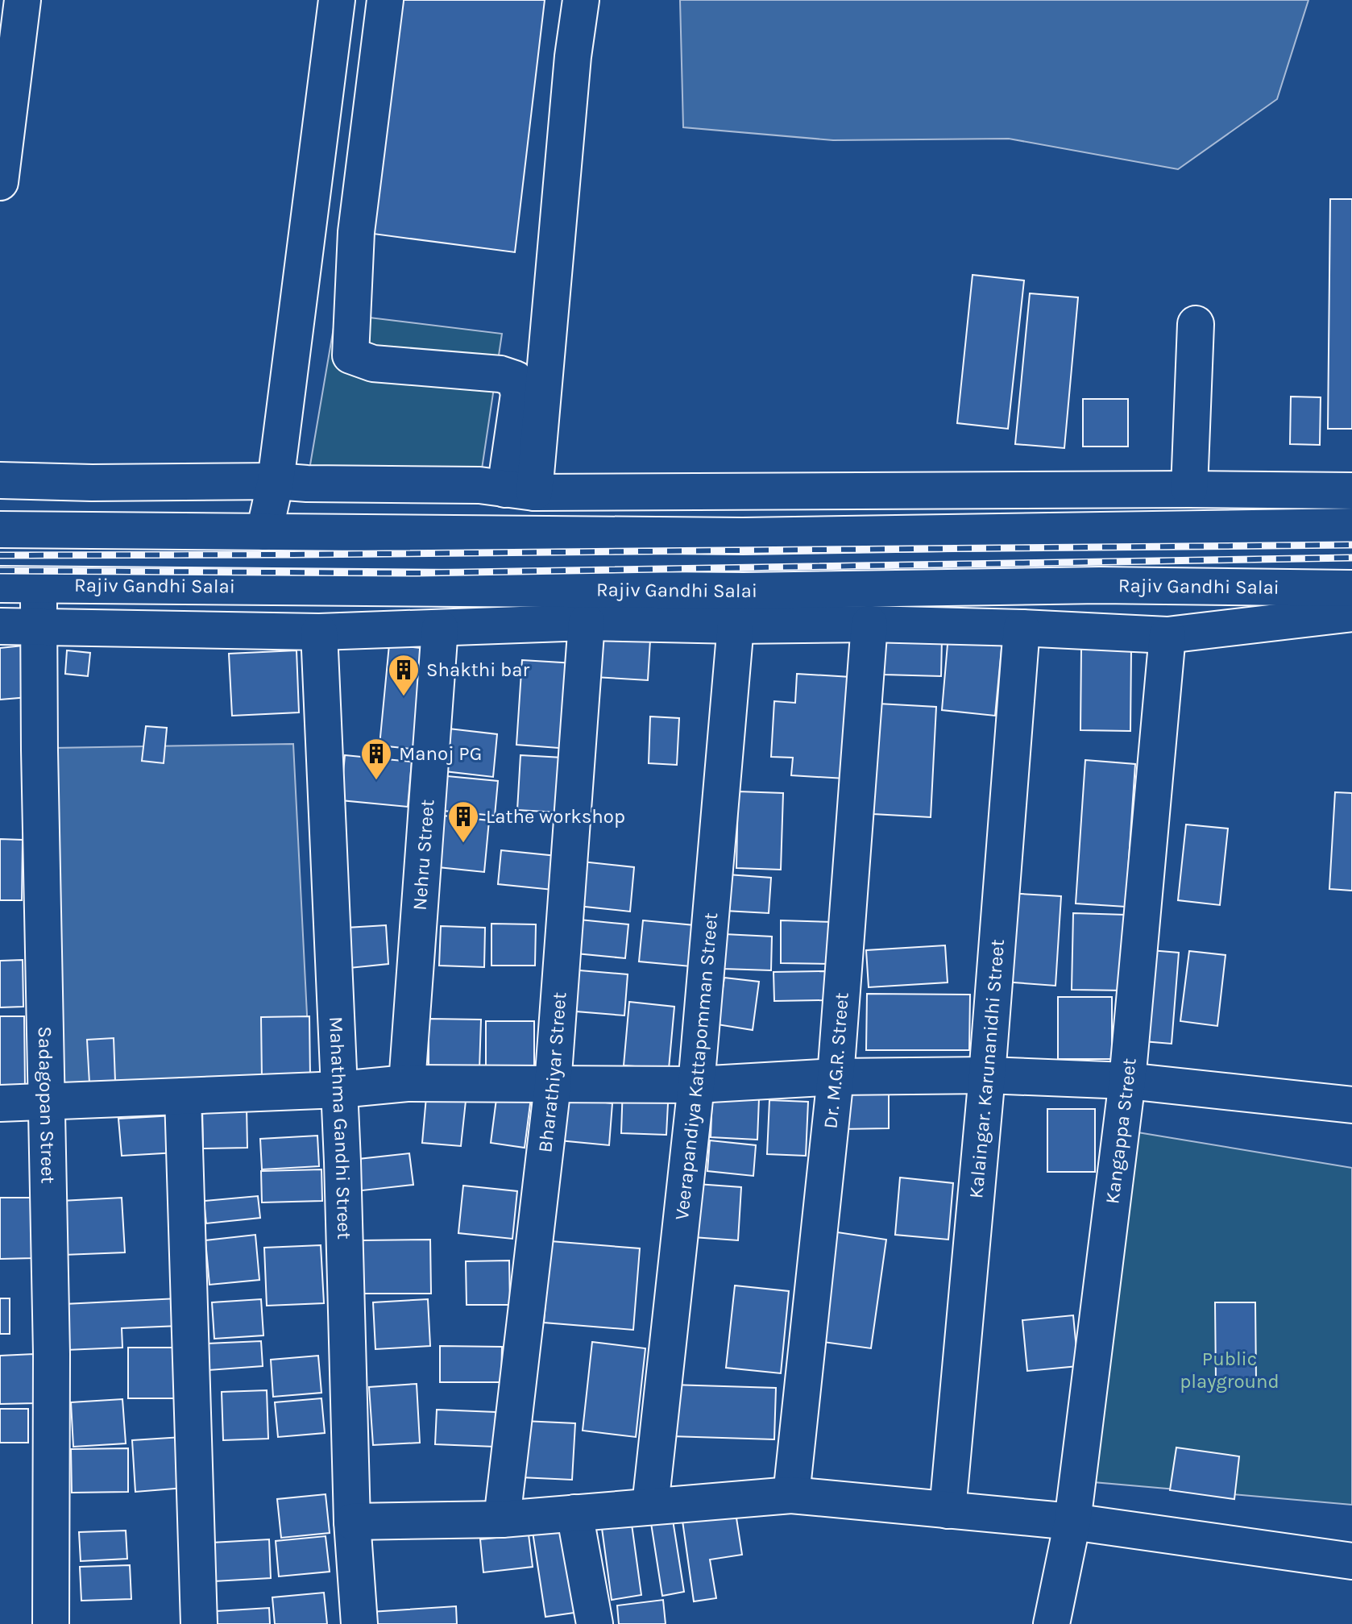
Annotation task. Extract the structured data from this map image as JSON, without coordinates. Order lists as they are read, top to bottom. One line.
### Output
{"streets":{"street":["Rajiv Gandhi Salai","Nehru Street","Dr. M.G.R. Street","Veerapandiya Kattapomman Street","Kalaingar. Karunanidhi Street","Bharathiyar Street","Sadagopan Street","Mahathma Gandhi Street","Kangappa Street"]},"crossings":[["Rajiv Gandhi Salai","Veerapandiya Kattapomman Street"],["Rajiv Gandhi Salai","Sadagopan Street"]],"parks":["Public playground"],"places":{"building":["Shakthi bar","Manoj PG","Lathe workshop"]}}
